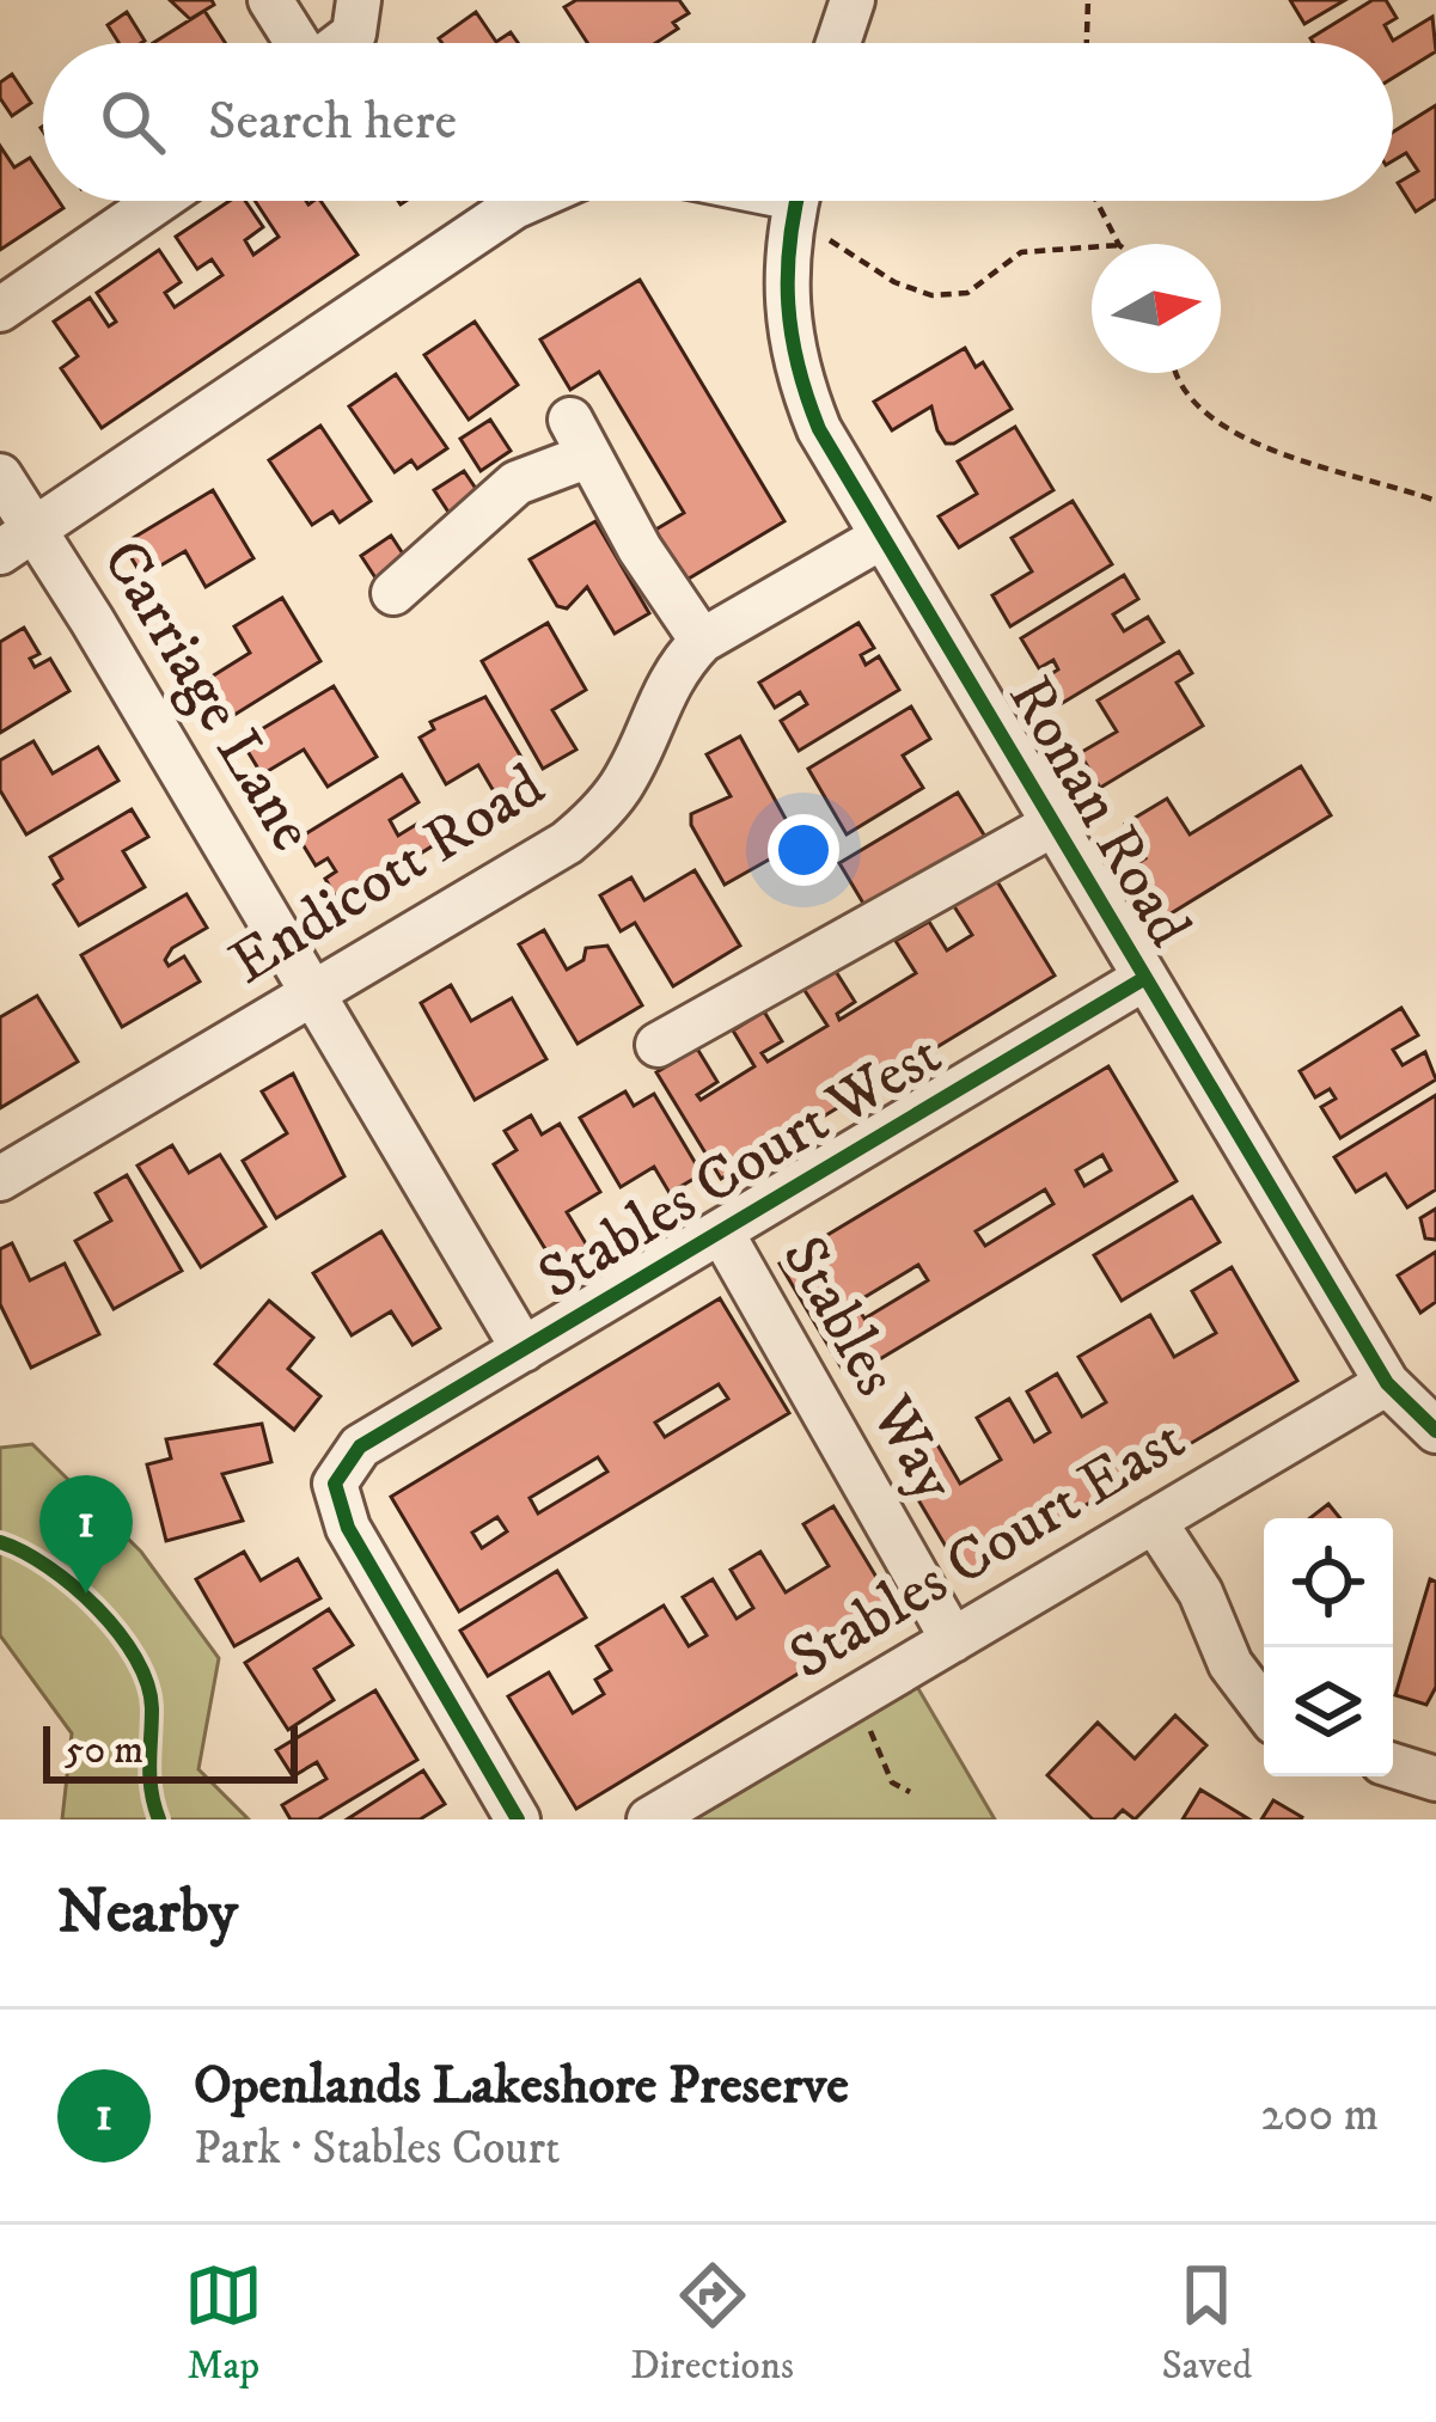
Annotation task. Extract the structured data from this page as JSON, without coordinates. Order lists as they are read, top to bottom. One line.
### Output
{"streets":{"street":["Carriage Lane","Ronan Road","Endicott Road","Stables Court West","Stables Way","Stables Court East"]},"crossings":[["Carriage Lane","Endicott Road"],["Carriage Lane","Stables Court West"],["Ronan Road","Endicott Road"],["Ronan Road","Stables Court West"],["Ronan Road","Stables Court East"],["Stables Court West","Stables Way"],["Stables Way","Stables Court East"]],"scale_bar":"50 m","north":"right","page":{"search":"Search here","pins":"1","scale":"50 m","heading":"Nearby","list":[{"mark":"1","name":"Openlands Lakeshore Preserve","note":"Park · Stables Court","value":"200 m"}],"nav":["Map","Directions","Saved"]}}
